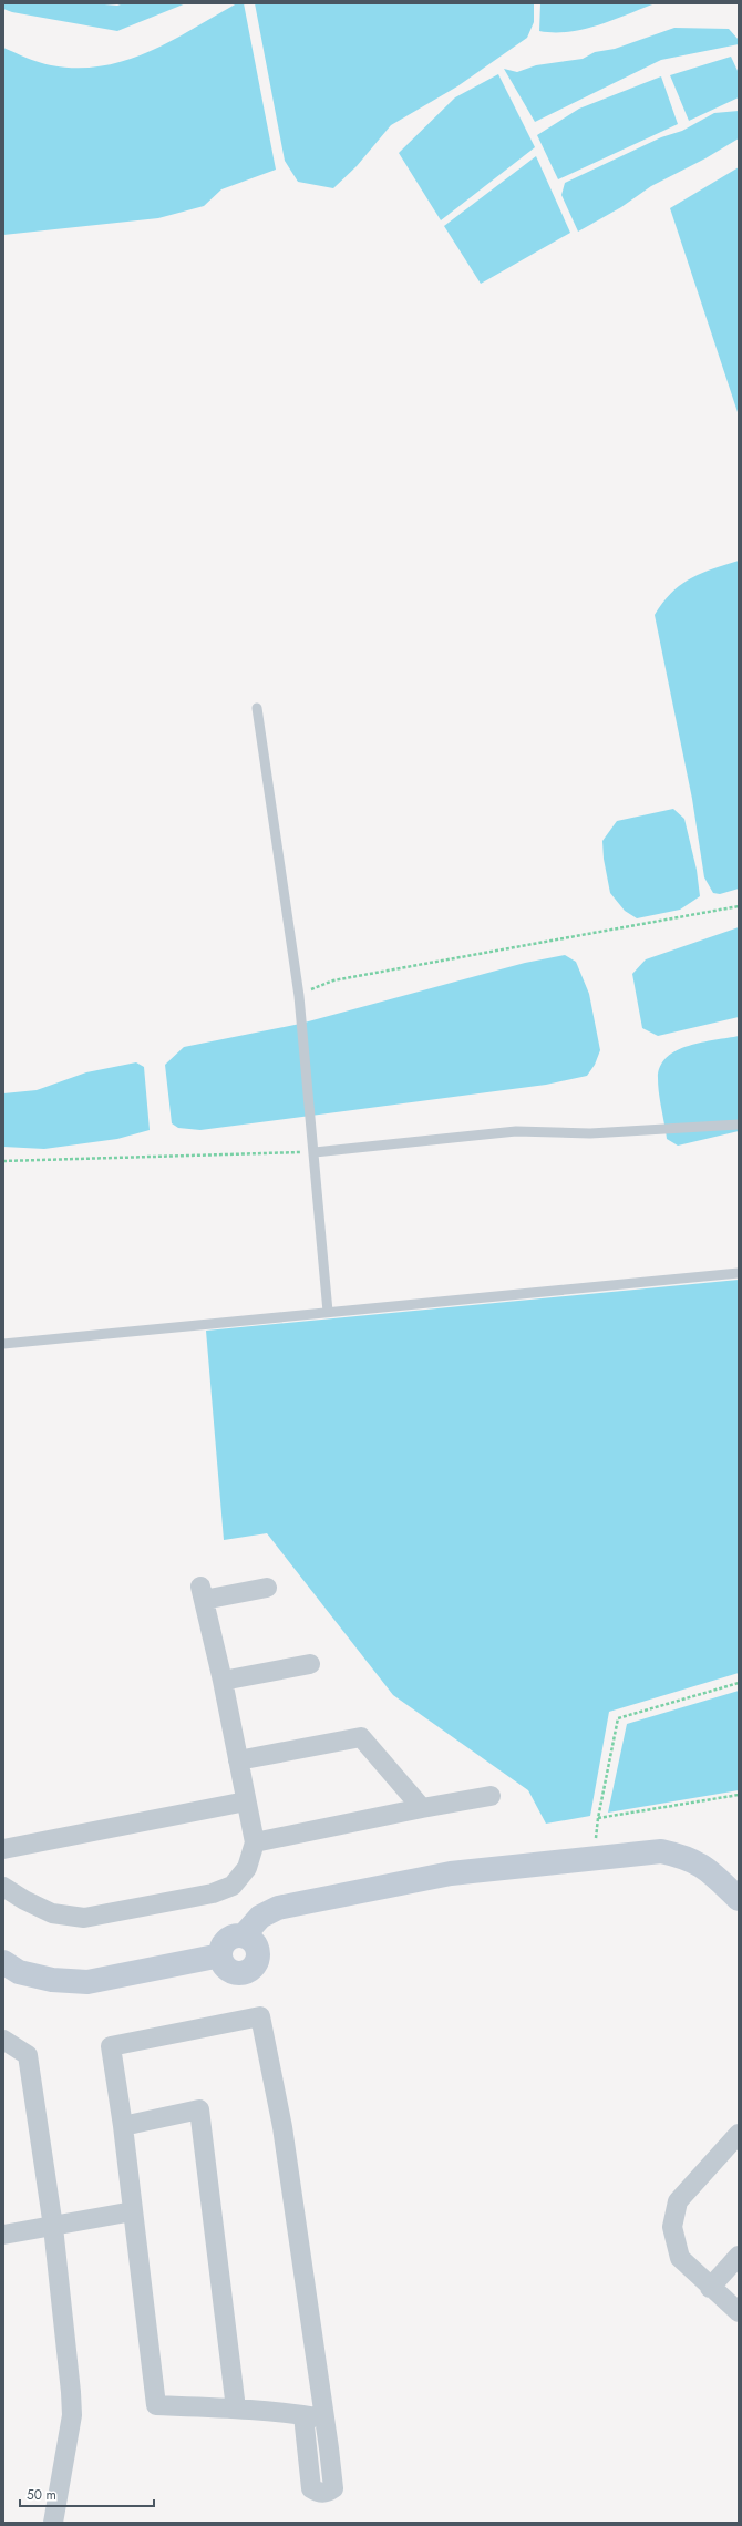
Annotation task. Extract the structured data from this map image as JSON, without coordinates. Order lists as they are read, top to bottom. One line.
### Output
{"scale_bar":"50 m"}
